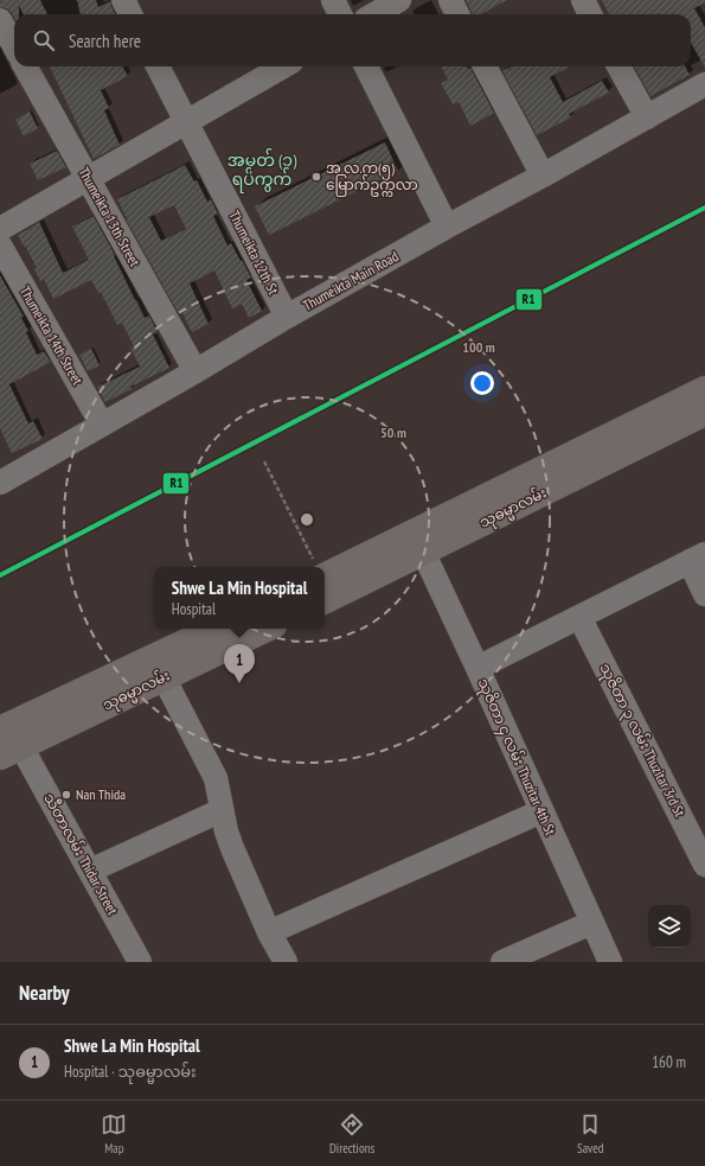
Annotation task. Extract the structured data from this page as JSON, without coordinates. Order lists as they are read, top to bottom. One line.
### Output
{"streets":{"main road":["သုဓမ္မာလမ်း"],"street":["Thumeikta 13th Street","Thumeikta 12th St","Thumeikta Main Road","Thumeikta 14th Street","သုဇိတာ ၃ လမ်း Thuzitar 3rd St","သုဇိတာ ၄ လမ်း Thuzitar 4th St","သီတာလမ်း Thidar Street"]},"crossings":[["Thumeikta 13th Street","Thumeikta Main Road"],["Thumeikta 12th St","Thumeikta Main Road"],["Thumeikta Main Road","Thumeikta 14th Street"],["သုဓမ္မာလမ်း","သုဇိတာ ၄ လမ်း Thuzitar 4th St"],["သုဓမ္မာလမ်း","သီတာလမ်း Thidar Street"]],"districts":["အမှတ် (၁) ရပ်ကွက်"],"places":["အ.လ.က(၅) မြောက်ဥက္ကလာ","Nan Thida"],"lines":["transit line R1"],"page":{"search":"Search here","popup":["Shwe La Min Hospital","Hospital"],"pins":"1","heading":"Nearby","list":[{"mark":"1","name":"Shwe La Min Hospital","note":"Hospital · သုဓမ္မာလမ်း","value":"160 m"}],"nav":["Map","Directions","Saved"]},"rings":["100 m","50 m"]}
